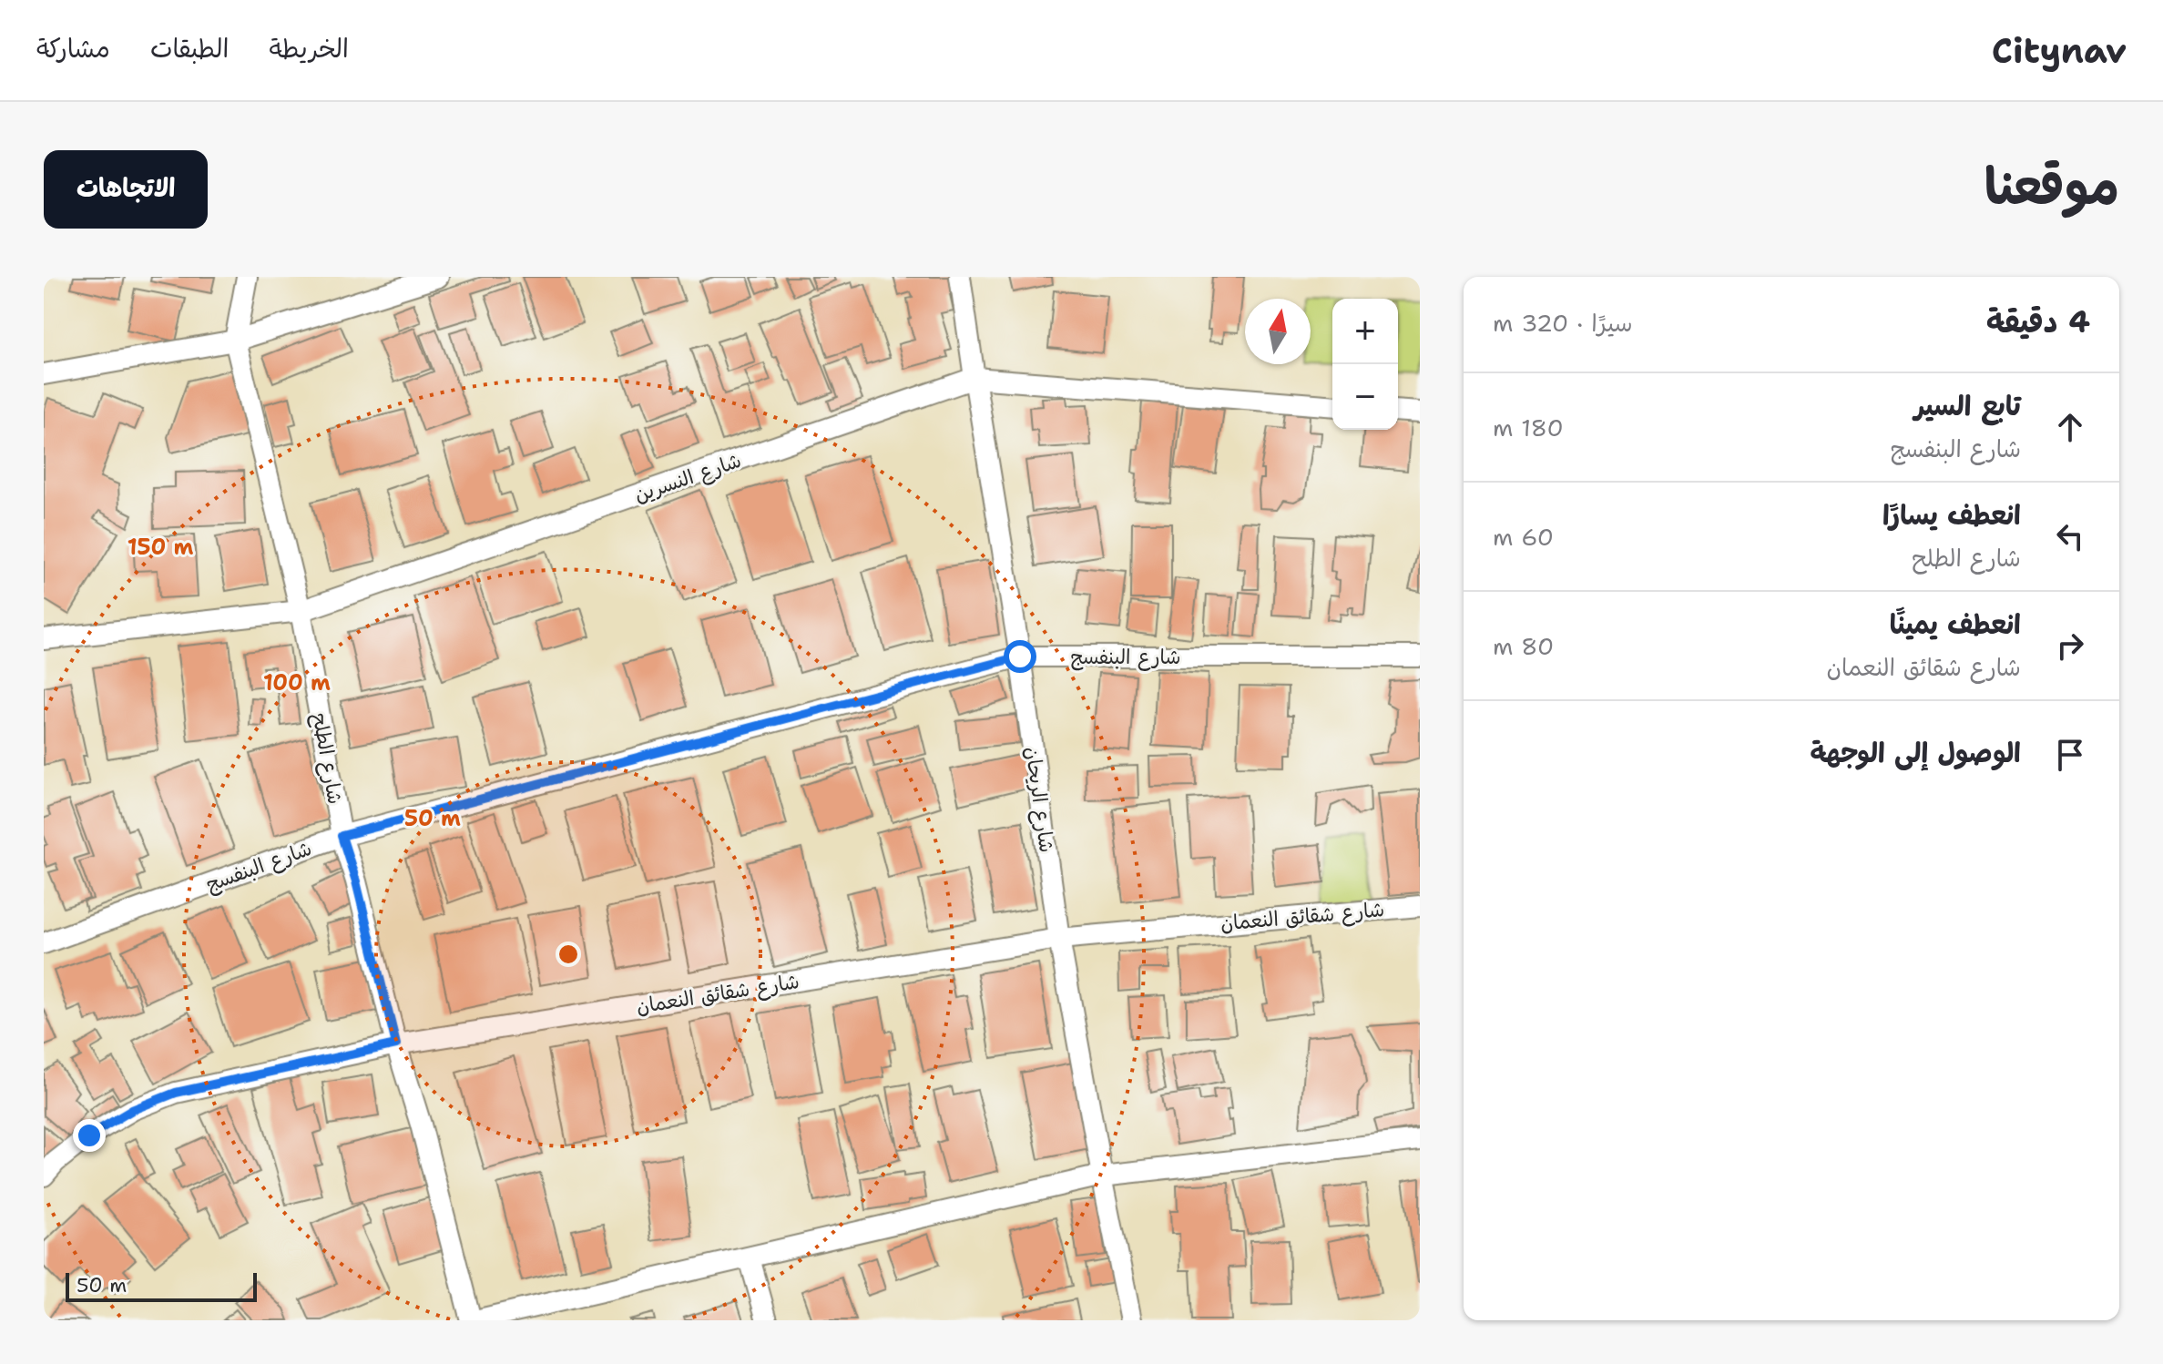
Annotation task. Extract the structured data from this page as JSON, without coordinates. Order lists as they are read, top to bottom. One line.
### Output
{"streets":{"street":["شارع النسرين","شارع البنفسج","شارع الطلح","شارع الريحان","شارع شقائق النعمان"]},"crossings":[["شارع النسرين","شارع الطلح"],["شارع النسرين","شارع الريحان"],["شارع البنفسج","شارع الطلح"],["شارع البنفسج","شارع الريحان"],["شارع الطلح","شارع شقائق النعمان"],["شارع الريحان","شارع شقائق النعمان"]],"scale_bar":"50 m","north":"top","page":{"header":"Citynav","nav":["الخريطة","الطبقات","مشاركة"],"title":"موقعنا","buttons":"الاتجاهات","heading":["4 دقيقة","سيرًا · 320 m"],"map_buttons":["+","−"],"list":[["تابع السير","شارع البنفسج","180 m"],["انعطف يسارًا","شارع الطلح","60 m"],["انعطف يمينًا","شارع شقائق النعمان","80 m"],"الوصول إلى الوجهة"],"scale":"50 m"},"rings":["150 m","100 m","50 m"]}
